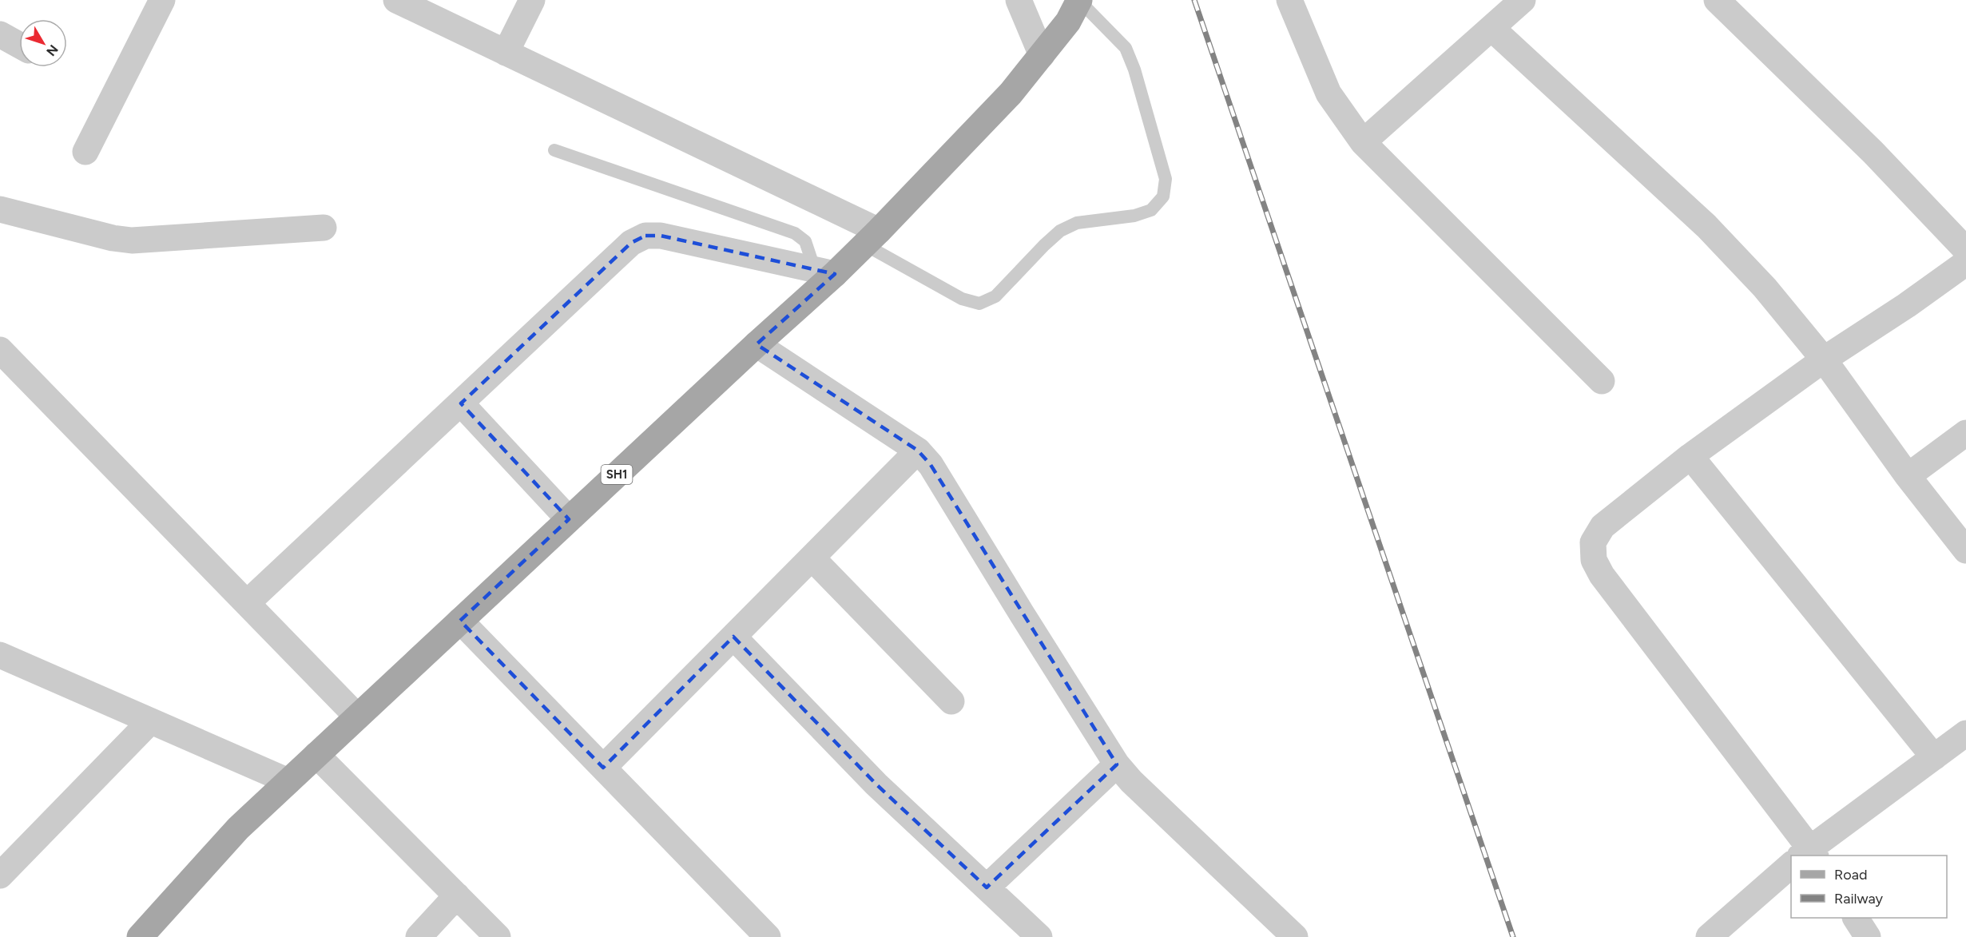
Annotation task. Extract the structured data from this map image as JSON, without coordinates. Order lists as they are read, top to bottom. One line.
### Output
{"streets":{"main road":["SH1"]},"legend":["Road","Railway"],"north":"bottom right"}
